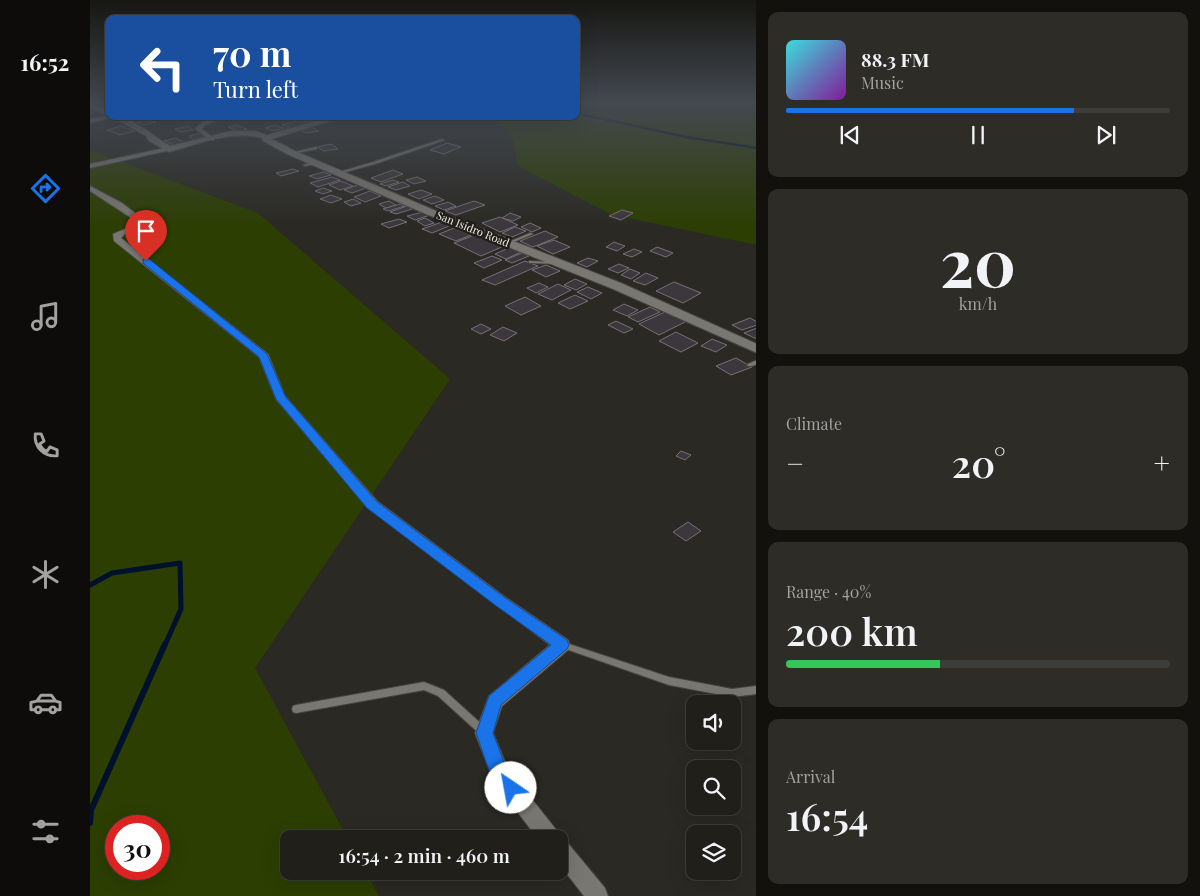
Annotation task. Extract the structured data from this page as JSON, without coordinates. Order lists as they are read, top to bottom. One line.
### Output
{"streets":{"street":["San Isidro Road"]},"page":{"tabs":"16:52","turn":["70 m","Turn left"],"song":["88.3 FM","Music"],"tile":[["20","km/h"],"Climate",["Range · 40%","200 km"],["Arrival","16:54"]],"heat":["−","20°","+"],"limit":"30","trip":"16:54 · 2 min · 460 m"}}
